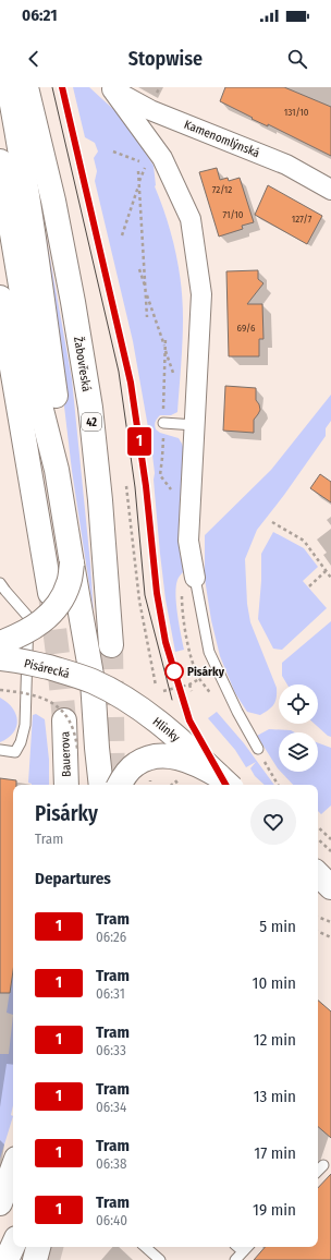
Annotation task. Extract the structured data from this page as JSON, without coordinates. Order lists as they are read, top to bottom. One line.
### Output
{"streets":{"main road":["Žabovřeská","42","Pisárecká","Hlinky","Bauerova"],"street":["Kamenomlýnská"]},"crossings":[["Pisárecká","Hlinky"]],"places":["Pisárky"],"lines":["tram line 1"],"house_numbers":["131/10","72/12","71/10","127/7","69/6"],"page":{"status":"06:21","header":"Stopwise","on_map":"1","heading":[["Pisárky","Tram"],"Departures"],"list":[{"mark":"1","name":"Tram","note":"06:26","value":"5 min"},{"mark":"1","name":"Tram","note":"06:31","value":"10 min"},{"mark":"1","name":"Tram","note":"06:33","value":"12 min"},{"mark":"1","name":"Tram","note":"06:34","value":"13 min"},{"mark":"1","name":"Tram","note":"06:38","value":"17 min"},{"mark":"1","name":"Tram","note":"06:40","value":"19 min"}]}}
